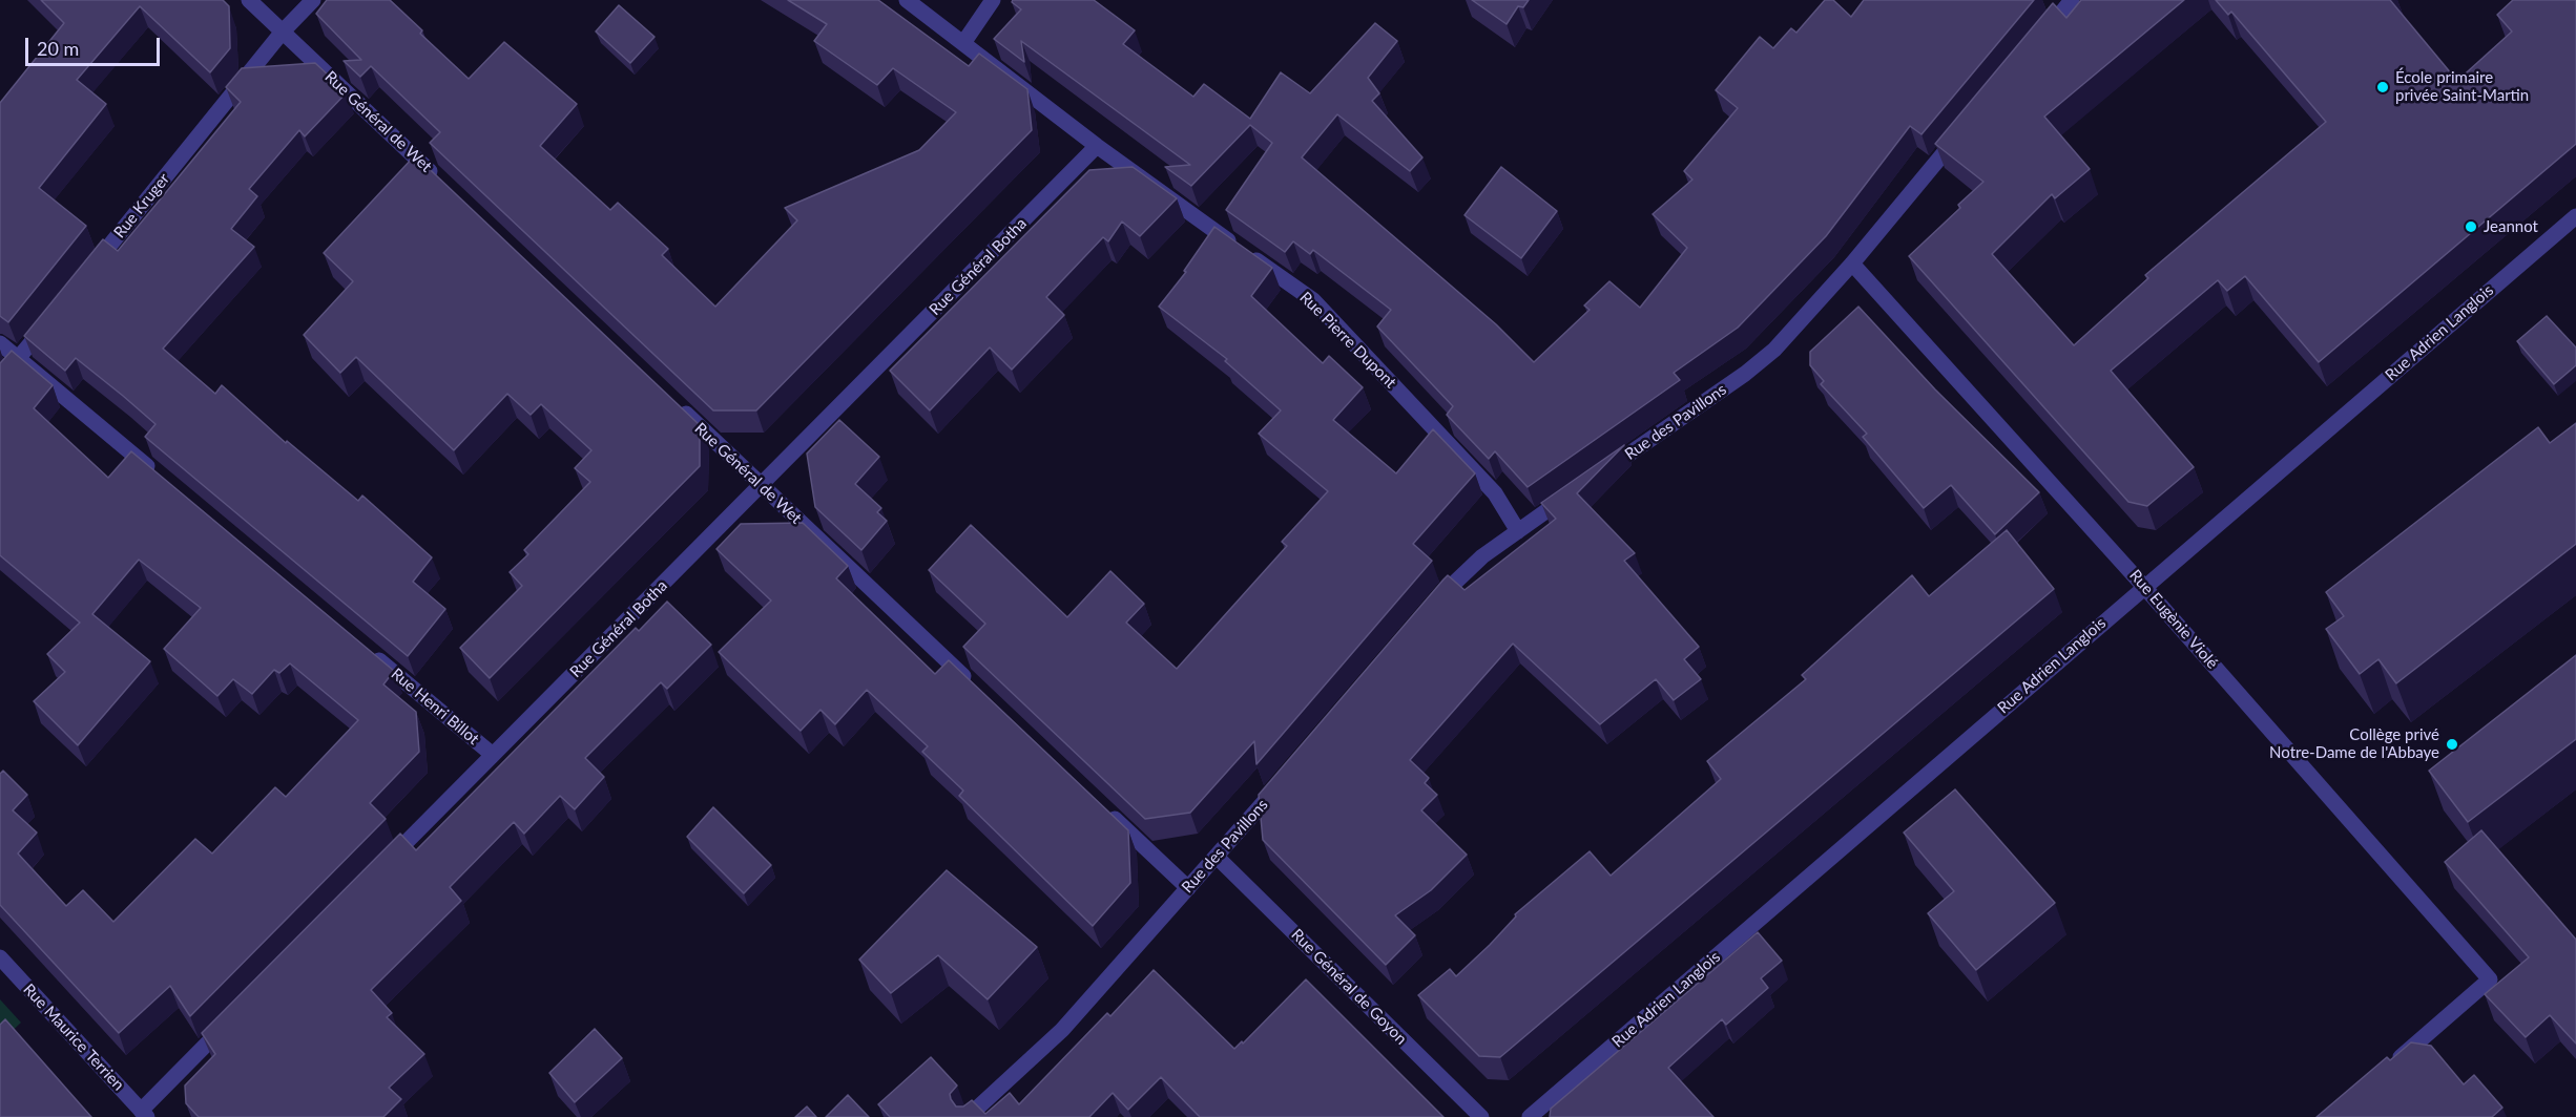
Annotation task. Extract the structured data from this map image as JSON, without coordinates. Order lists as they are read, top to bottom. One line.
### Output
{"streets":{"street":["Rue Général de Wet","Rue Kruger","Rue Général Botha","Rue Adrien Langlois","Rue Pierre Dupont","Rue des Pavillons","Rue Eugènie Violé","Rue Henri Billot","Rue Général de Goyon","Rue Maurice Terrien"]},"crossings":[["Rue Général de Wet","Rue Kruger"],["Rue Général de Wet","Rue Général Botha"],["Rue Général Botha","Rue Pierre Dupont"],["Rue Général Botha","Rue Henri Billot"],["Rue Adrien Langlois","Rue Eugènie Violé"],["Rue des Pavillons","Rue Eugènie Violé"],["Rue des Pavillons","Rue Général de Goyon"]],"places":["École primaire privée Saint-Martin","Jeannot","Collège privé Notre-Dame de l'Abbaye"],"scale_bar":"20 m"}
